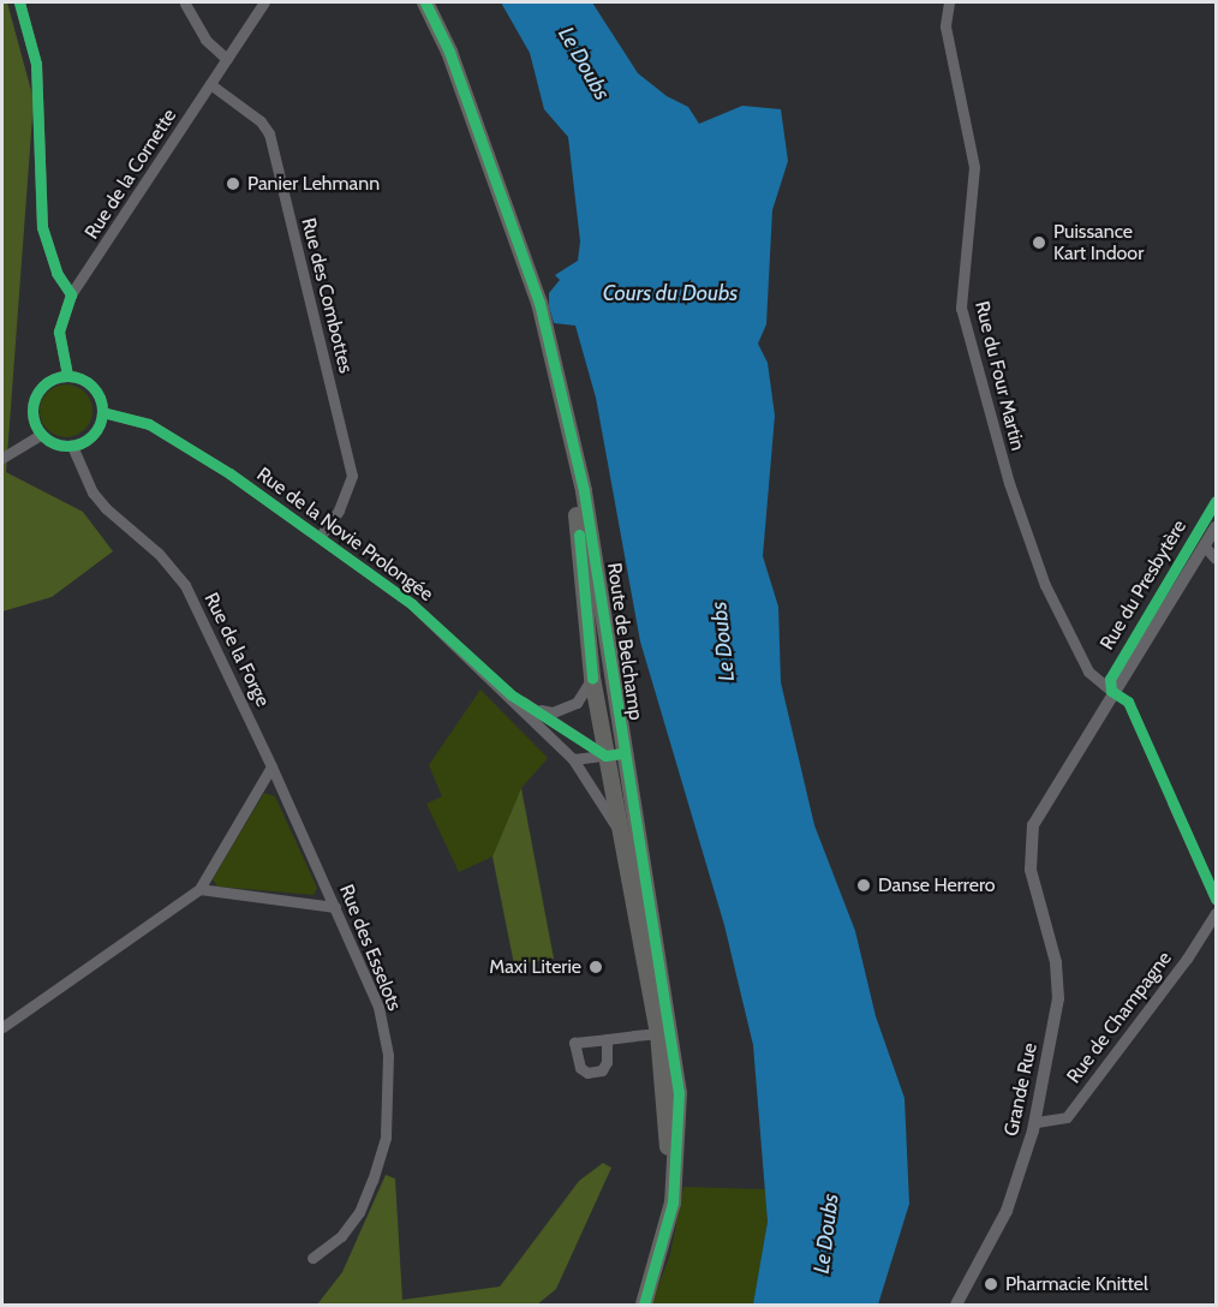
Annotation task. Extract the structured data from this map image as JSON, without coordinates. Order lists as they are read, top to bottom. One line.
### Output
{"streets":{"main road":["Route de Belchamp"],"street":["Rue de la Cornette","Rue des Combottes","Rue du Four Martin","Rue de la Novie Prolongée","Rue de la Forge","Rue des Esselots","Rue de Champagne","Grande Rue"],"cycle path":["Rue du Presbytère"]},"crossings":[["Rue de la Cornette","Rue des Combottes"],["Rue de la Cornette","Rue de la Novie Prolongée"],["Rue de la Cornette","Rue de la Forge"],["Rue des Combottes","Rue de la Novie Prolongée"],["Rue du Four Martin","Grande Rue"],["Rue de la Novie Prolongée","Route de Belchamp"],["Rue de la Novie Prolongée","Rue de la Forge"],["Rue de la Forge","Rue des Esselots"],["Rue de Champagne","Grande Rue"]],"water":["Le Doubs","Cours du Doubs"],"places":["Panier Lehmann","Puissance Kart Indoor","Danse Herrero","Maxi Literie","Pharmacie Knittel"]}
